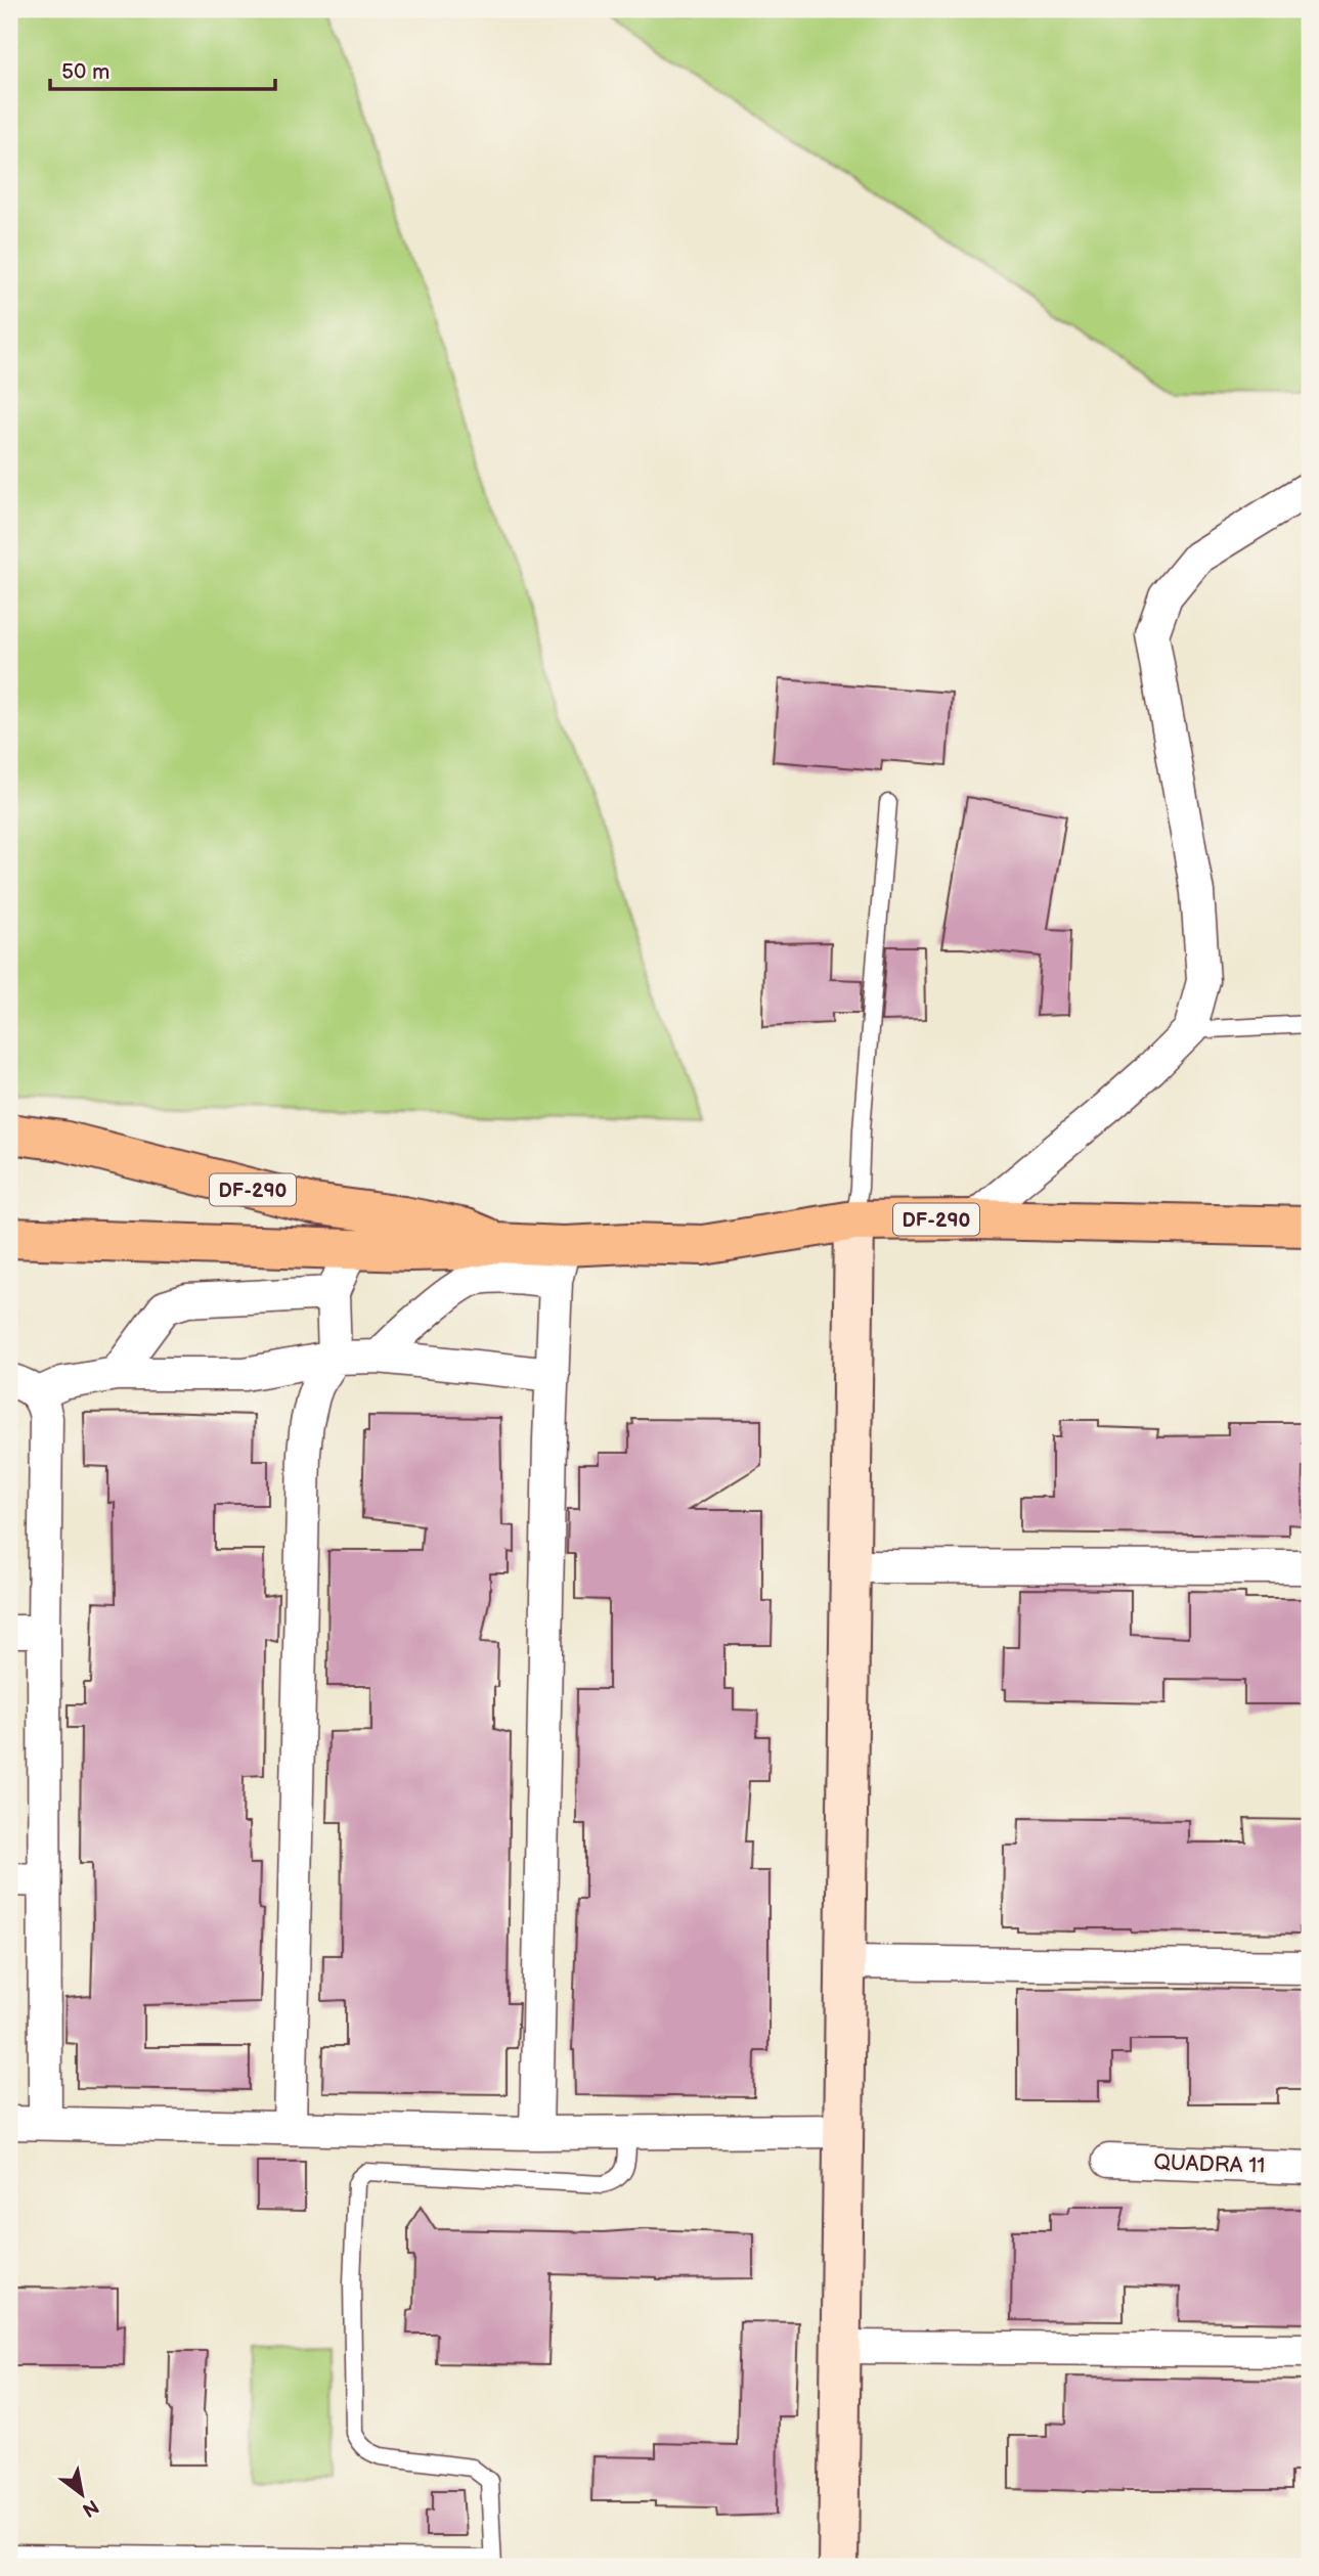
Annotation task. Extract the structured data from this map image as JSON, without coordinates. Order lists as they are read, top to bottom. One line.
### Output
{"streets":{"highway":["DF-290"],"street":["QUADRA 11"]},"scale_bar":"50 m","north":"bottom right"}
